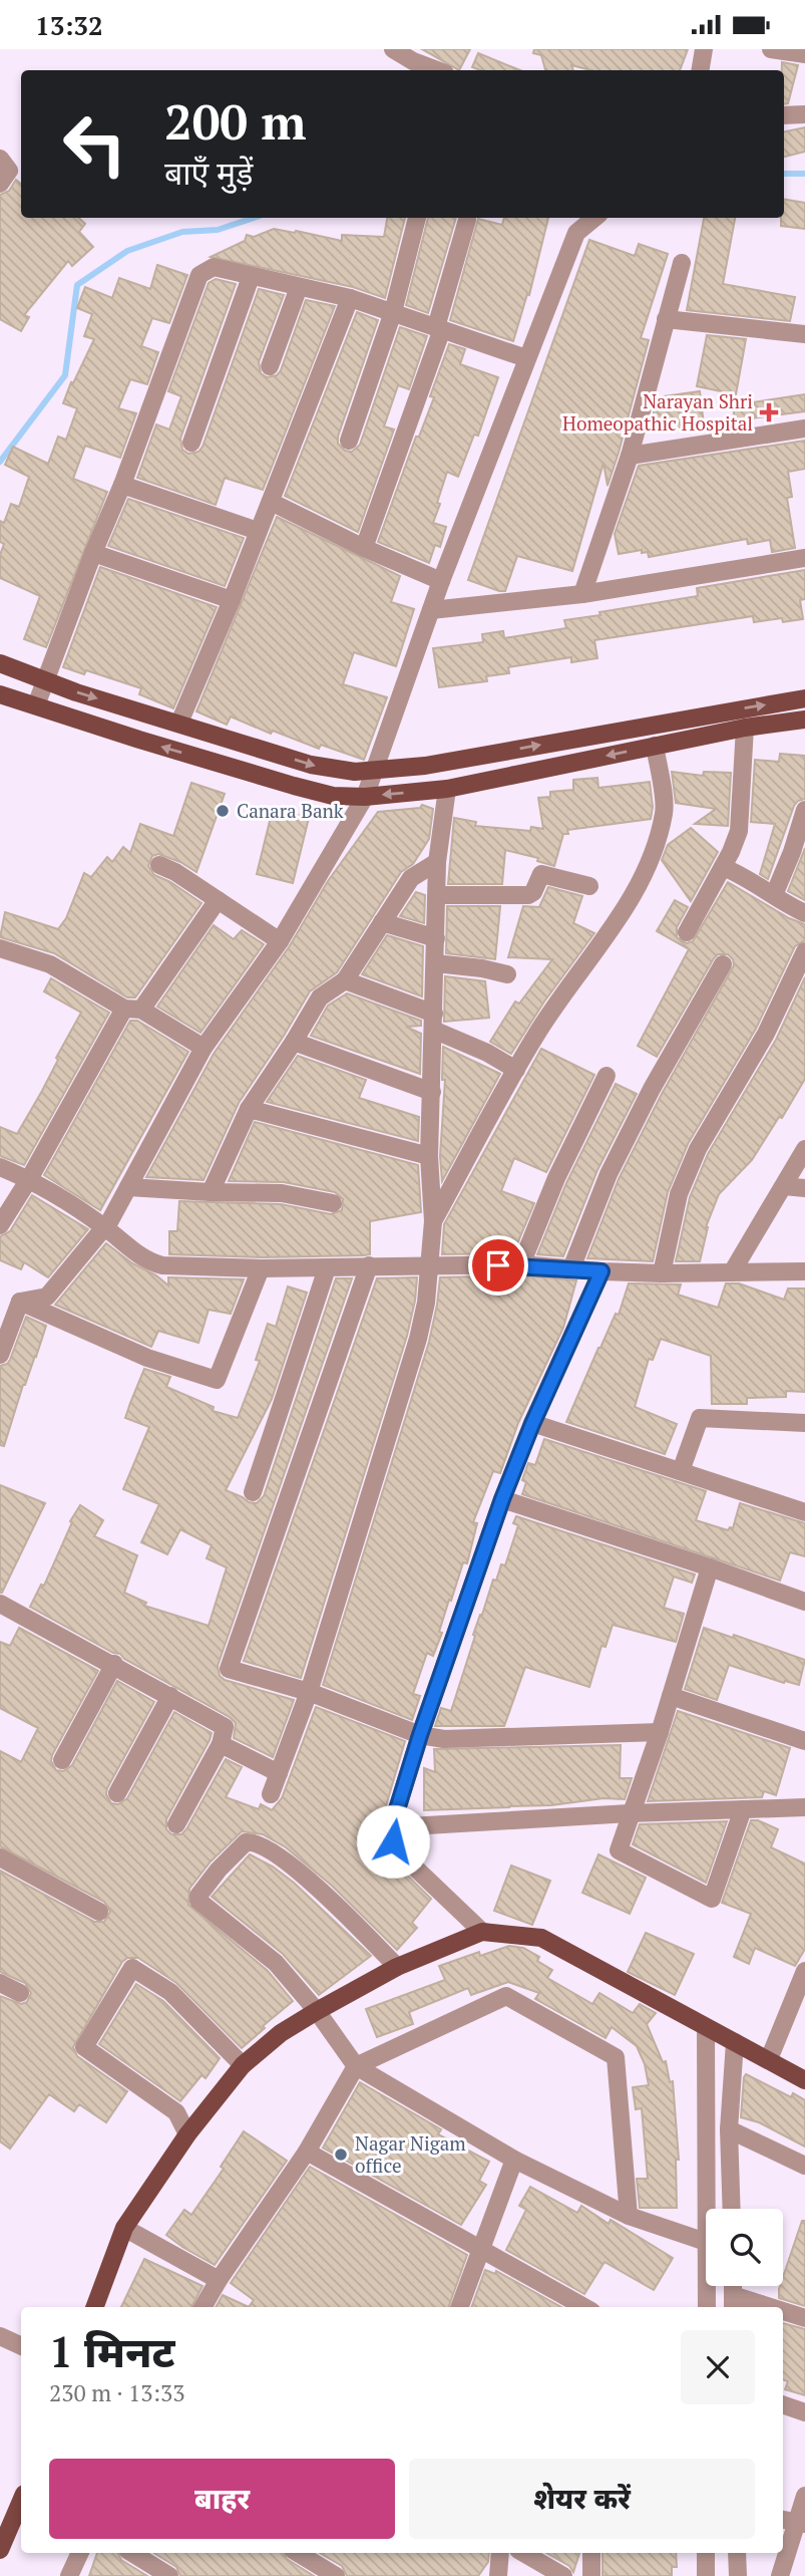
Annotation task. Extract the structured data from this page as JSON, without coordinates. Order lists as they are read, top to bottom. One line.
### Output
{"places":{"health":["Narayan Shri Homeopathic Hospital"],"other":["Canara Bank","Nagar Nigam office"]},"page":{"status":"13:32","turn":["200 m","बाएँ मुड़ें"],"heading":["1 मिनट","230 m · 13:33"],"buttons":["बाहर","शेयर करें"]}}
